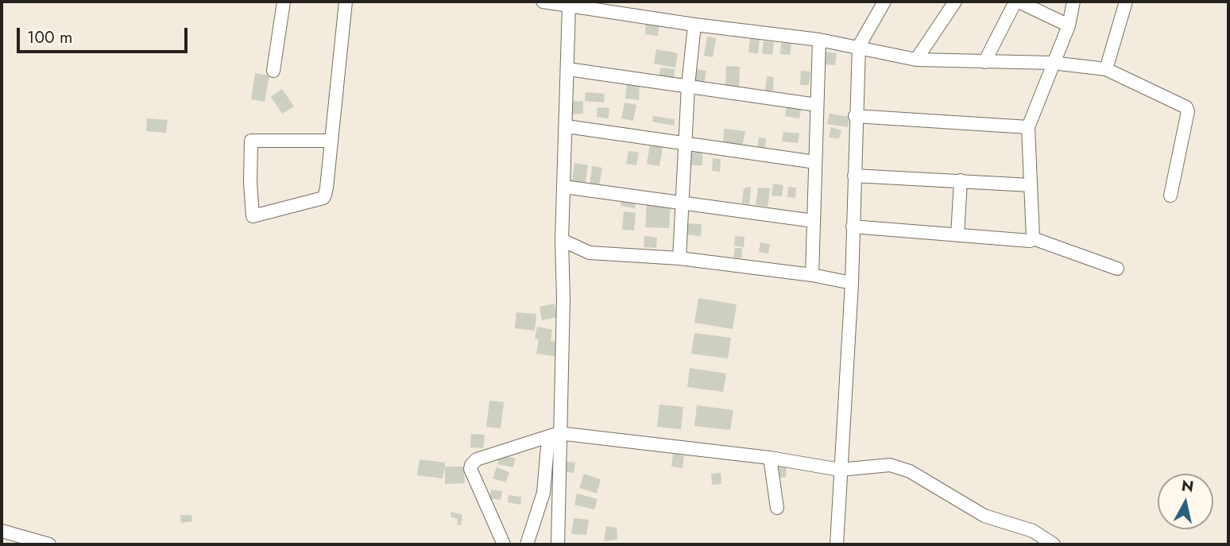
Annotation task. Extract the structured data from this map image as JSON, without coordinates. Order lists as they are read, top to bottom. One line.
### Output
{"scale_bar":"100 m","north":"top"}
